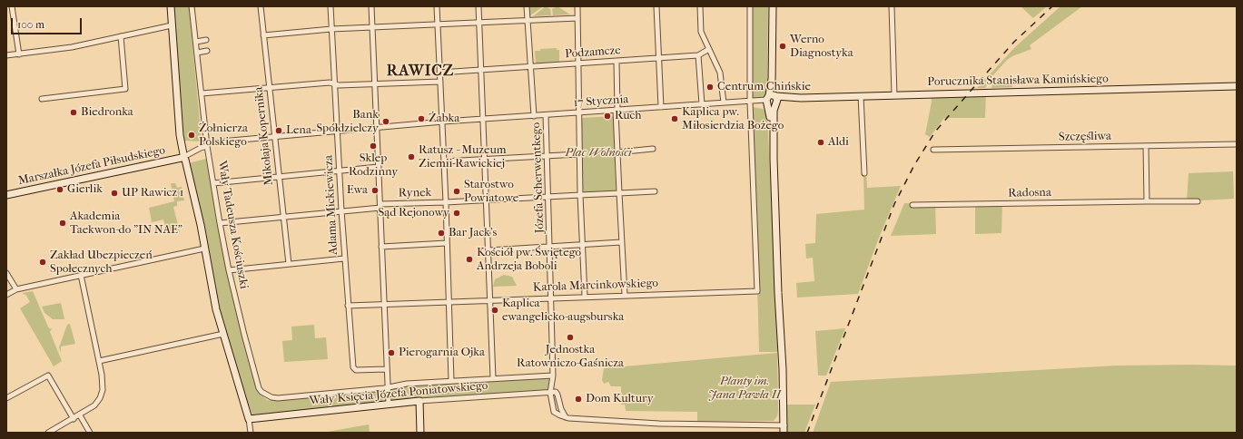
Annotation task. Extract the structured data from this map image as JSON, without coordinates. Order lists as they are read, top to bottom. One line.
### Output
{"streets":{"street":["Podzamcze","Porucznika Stanisława Kamińskiego","17 Stycznia","Mikołaja Kopernika","Szczęśliwa","Marszałka Józefa Piłsudskiego","Józefa Scherwentkego","Rynek","Radosna","Adama Mickiewicza","Wały Tadeusza Kościuszki","Karola Marcinkowskiego","Wały Księcia Józefa Poniatowskiego"]},"crossings":[["Podzamcze","Rynek"],["Porucznika Stanisława Kamińskiego","17 Stycznia"],["17 Stycznia","Józefa Scherwentkego"],["17 Stycznia","Rynek"],["17 Stycznia","Karola Marcinkowskiego"],["Mikołaja Kopernika","Rynek"],["Józefa Scherwentkego","Karola Marcinkowskiego"],["Józefa Scherwentkego","Wały Księcia Józefa Poniatowskiego"],["Rynek","Adama Mickiewicza"],["Rynek","Wały Tadeusza Kościuszki"],["Adama Mickiewicza","Karola Marcinkowskiego"],["Wały Tadeusza Kościuszki","Wały Księcia Józefa Poniatowskiego"]],"districts":["RAWICZ"],"parks":["Plac Wolności","Planty im. Jana Pawła II"],"places":["Werno Diagnostyka","Centrum Chińskie","Biedronka","Ruch","Żabka","Kaplica pw. Miłosierdzia Bożego","Bank Spółdzielczy","Lena","Żołnierza Polskiego","Aldi","Sklep Rodzinny","Ratusz - Muzeum Ziemii Rawickiej","Gierlik","Ewa","Starostwo Powiatowe","UP Rawicz 1","Sąd Rejonowy","Akademia Taekwon-do \"IN NAE\"","Bar Jack's","Kościół pw. Świętego Andrzeja Boboli","Zakład Ubezpieczeń Społecznych","Kaplica ewangelicko-augsburska","Jednostka Ratowniczo-Gaśnicza","Pierogarnia Ojka","Dom Kultury"],"scale_bar":"100 m"}
